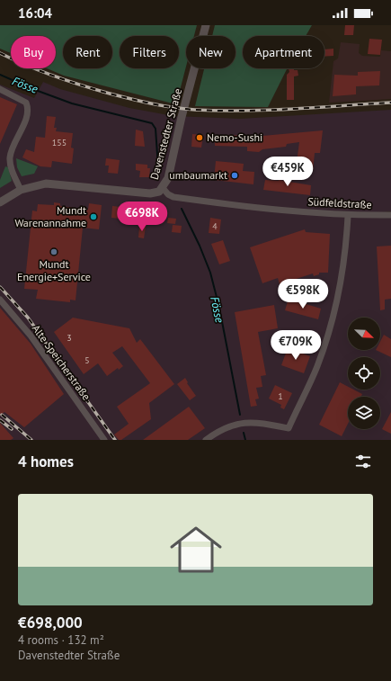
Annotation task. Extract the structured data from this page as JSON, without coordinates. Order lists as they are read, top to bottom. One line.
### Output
{"streets":{"street":["Davenstedter Straße","Südfeldstraße","Alte Speicherstraße"]},"crossings":[["Davenstedter Straße","Südfeldstraße"]],"water":["Fösse"],"places":["Nemo-Sushi","umbaumarkt","Mundt Warenannahme","Mundt Energie+Service"],"house_numbers":["155","4","3","5","1"],"north":"bottom right","page":{"status":"16:04","chip":["Buy","Rent","Filters","New","Apartment"],"price":["€459K","€698K","€598K","€709K"],"heading":"4 homes","list":[{"name":"€698,000","note":"4 rooms · 132 m² · Davenstedter Straße"}]}}
